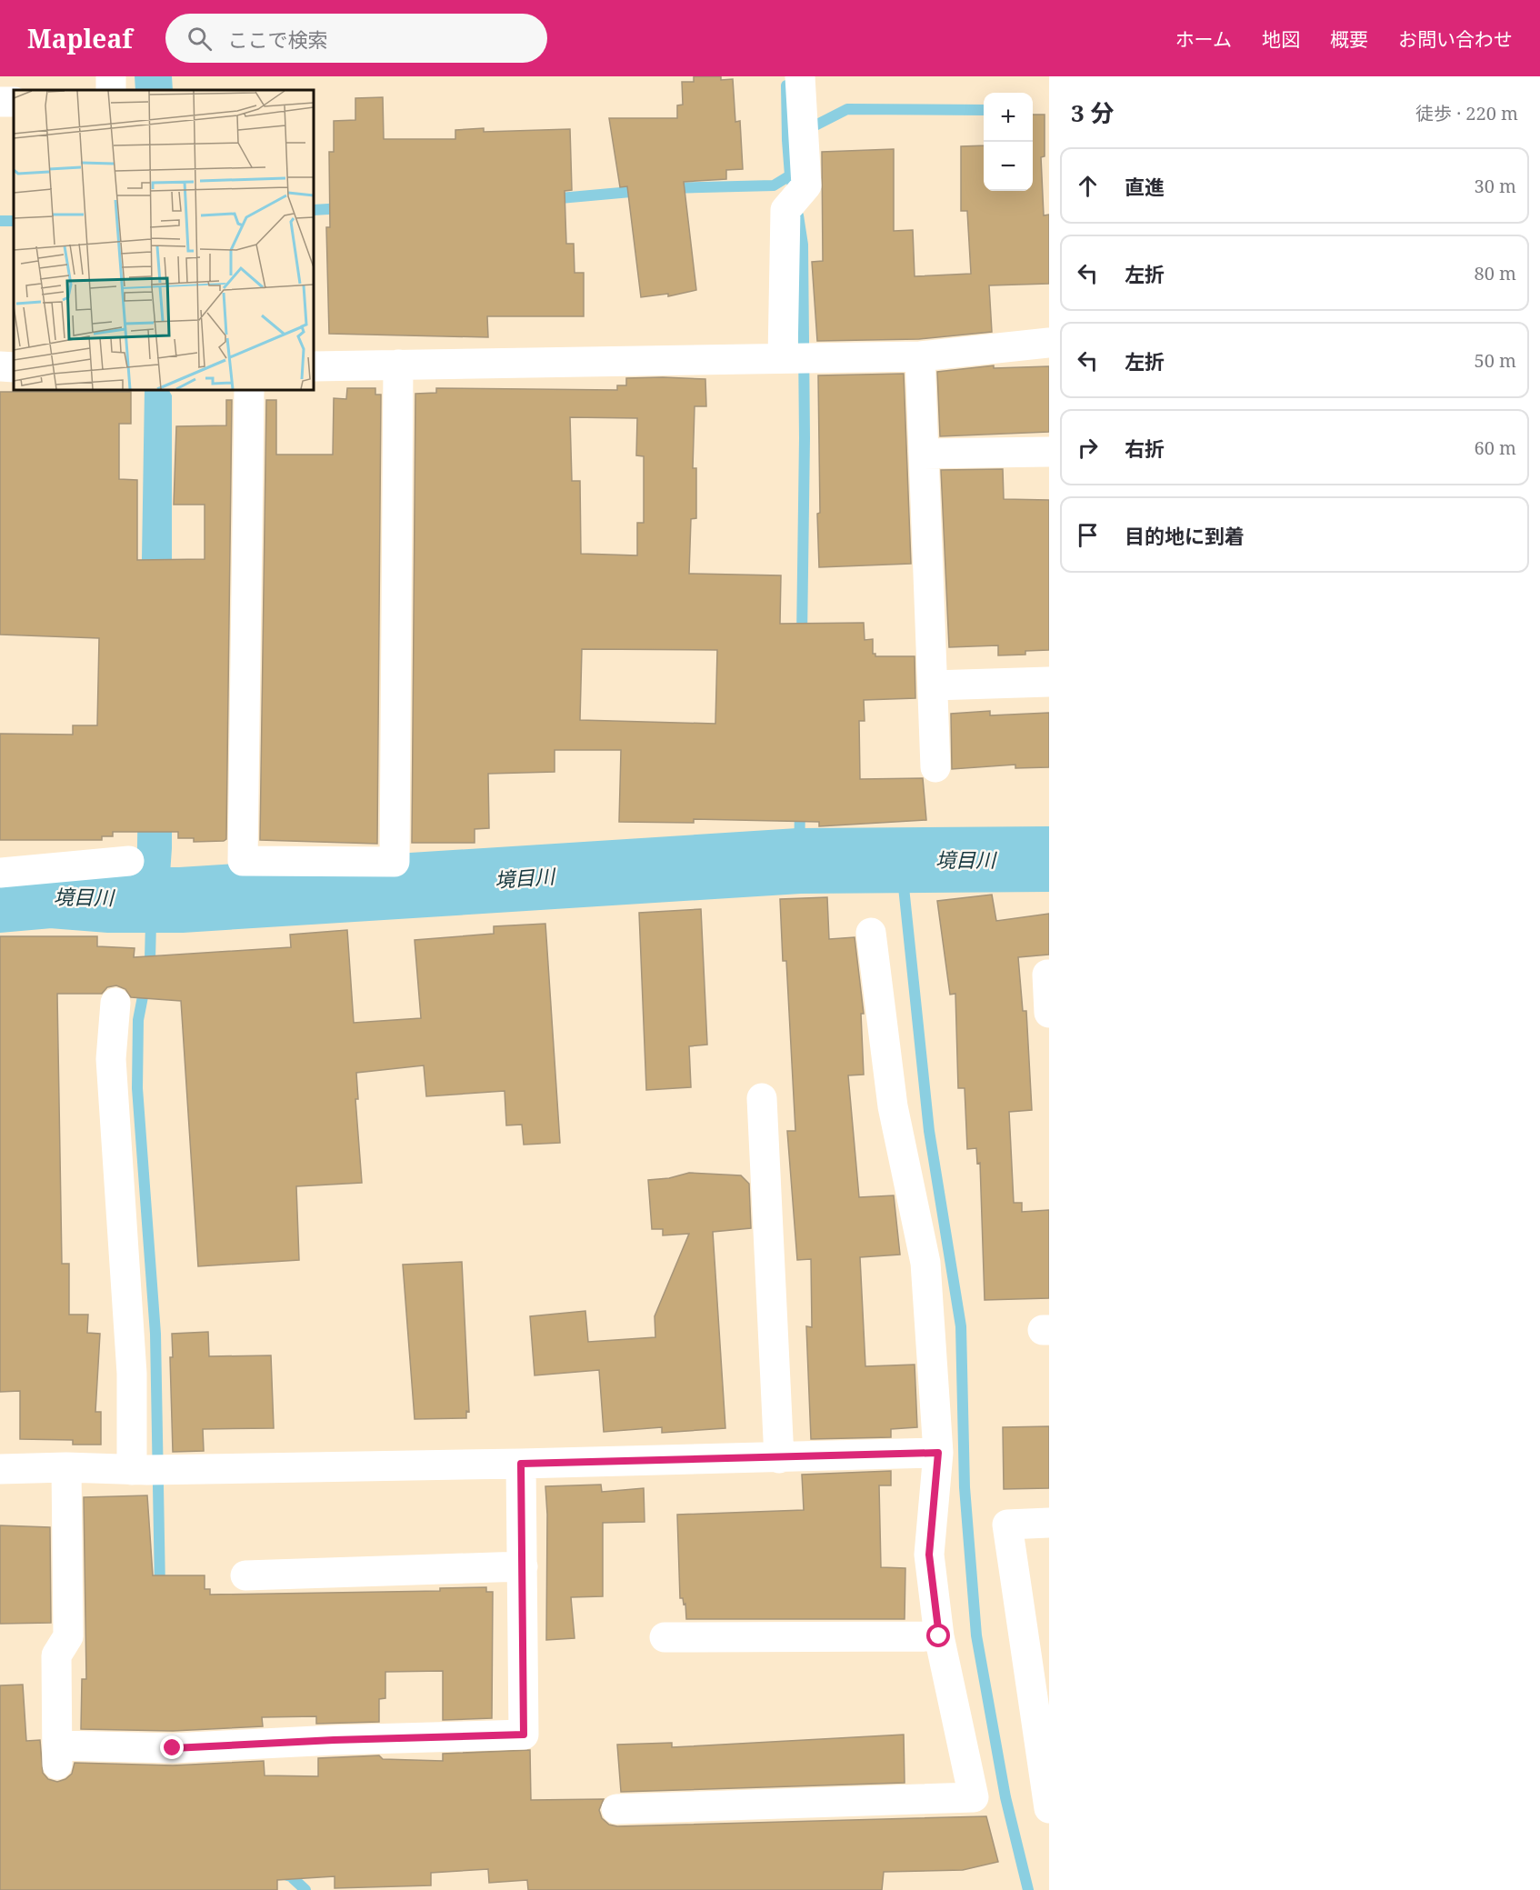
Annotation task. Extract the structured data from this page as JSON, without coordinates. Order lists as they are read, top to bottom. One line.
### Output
{"water":["境目川"],"page":{"header":"Mapleaf","search":"ここで検索","nav":["ホーム","地図","概要","お問い合わせ"],"heading":["3 分","徒歩 · 220 m"],"map_buttons":["+","−"],"list":[["直進","30 m"],["左折","80 m"],["左折","50 m"],["右折","60 m"],"目的地に到着"]}}
